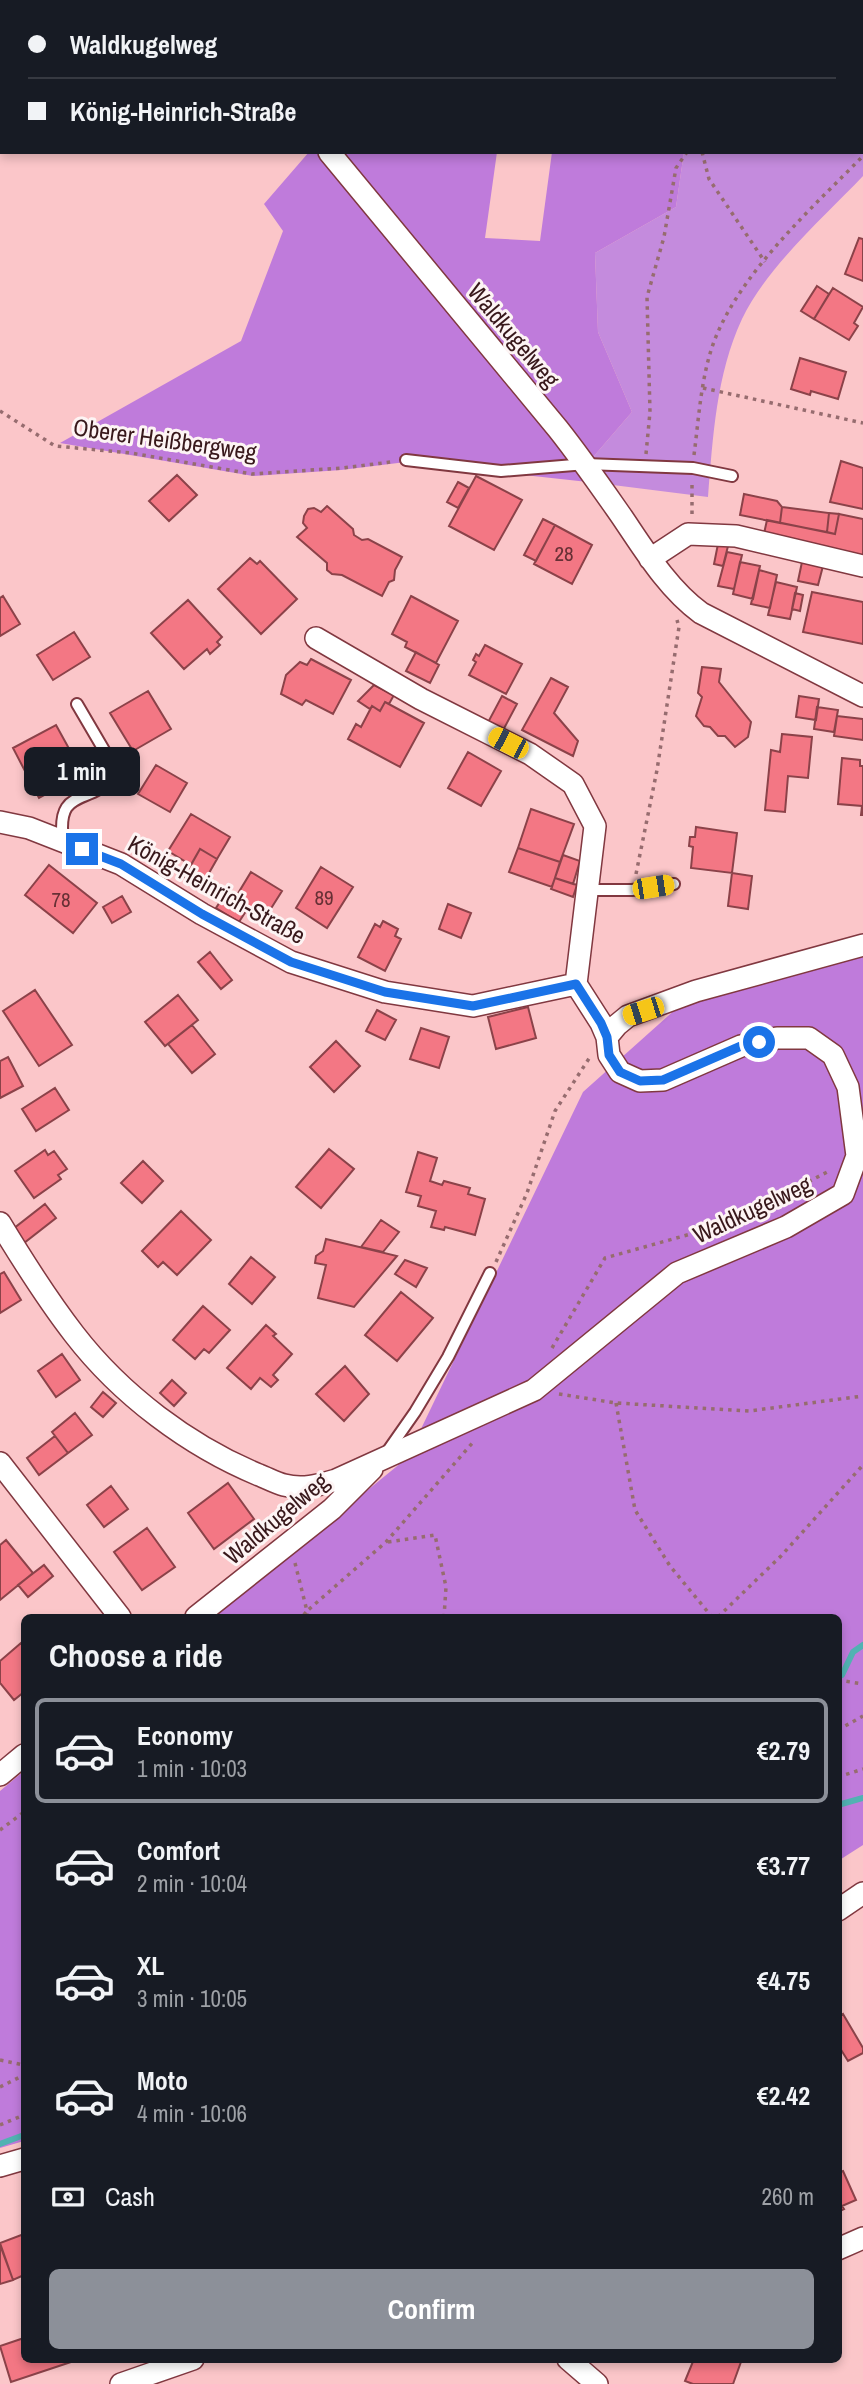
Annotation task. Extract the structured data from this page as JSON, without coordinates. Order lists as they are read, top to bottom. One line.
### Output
{"streets":{"street":["Waldkugelweg","König-Heinrich-Straße"],"path":["Oberer Heißbergweg"]},"crossings":[["Waldkugelweg","König-Heinrich-Straße"]],"house_numbers":["28","89","78"],"page":{"banner":["Waldkugelweg","König-Heinrich-Straße"],"bubble":"1 min","heading":"Choose a ride","list":[{"name":"Economy","note":"1 min · 10:03","value":"€2.79"},{"name":"Comfort","note":"2 min · 10:04","value":"€3.77"},{"name":"XL","note":"3 min · 10:05","value":"€4.75"},{"name":"Moto","note":"4 min · 10:06","value":"€2.42"}],"pay":["Cash","260 m"],"buttons":"Confirm"}}
